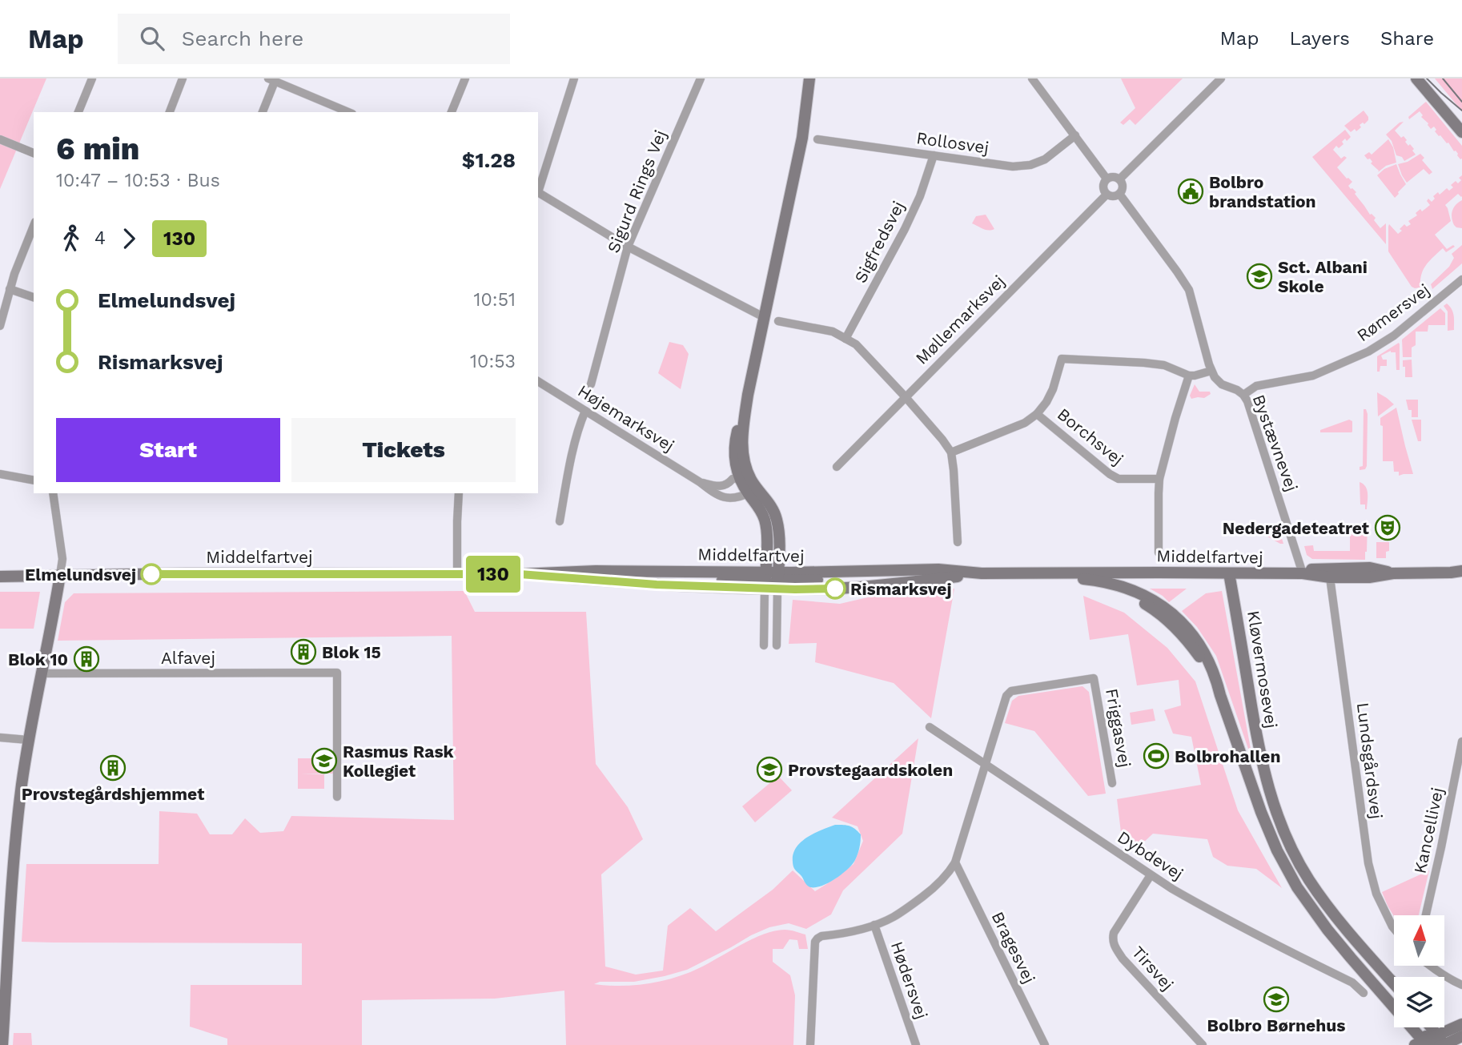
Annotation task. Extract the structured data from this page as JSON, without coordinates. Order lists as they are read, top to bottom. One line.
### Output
{"streets":{"main road":["Middelfartvej","Kløvermosevej"],"street":["Rollosvej","Sigurd Rings Vej","Sigfredsvej","Rømersvej","Møllemarksvej","Højemarksvej","Borchsvej","Bystævnevej","Alfavej","Friggasvej","Lundsgårdsvej","Kancellivej","Dybdevej","Bragesvej","Tirsvej","Hødersvej"]},"crossings":[["Rollosvej","Sigfredsvej"],["Rømersvej","Bystævnevej"],["Bystævnevej","Middelfartvej"],["Middelfartvej","Kløvermosevej"],["Middelfartvej","Lundsgårdsvej"],["Friggasvej","Dybdevej"],["Dybdevej","Tirsvej"]],"places":{"public building":["Bolbro brandstation"],"school or university":["Sct. Albani Skole","Rasmus Rask Kollegiet","Provstegaardskolen","Bolbro Børnehus"],"theatre":["Nedergadeteatret"],"other":["Elmelundsvej","Rismarksvej"],"building":["Blok 15","Blok 10","Provstegårdshjemmet"],"sports":["Bolbrohallen"]},"lines":["bus line 130"],"north":"top","page":{"header":"Map","search":"Search here","nav":["Map","Layers","Share"],"on_map":"130","heading":["6 min","10:47 – 10:53 · Bus","$1.28"],"legs":["4","130"],"list":[{"name":"Elmelundsvej","value":"10:51"},{"name":"Rismarksvej","value":"10:53"}],"buttons":["Start","Tickets"]}}
